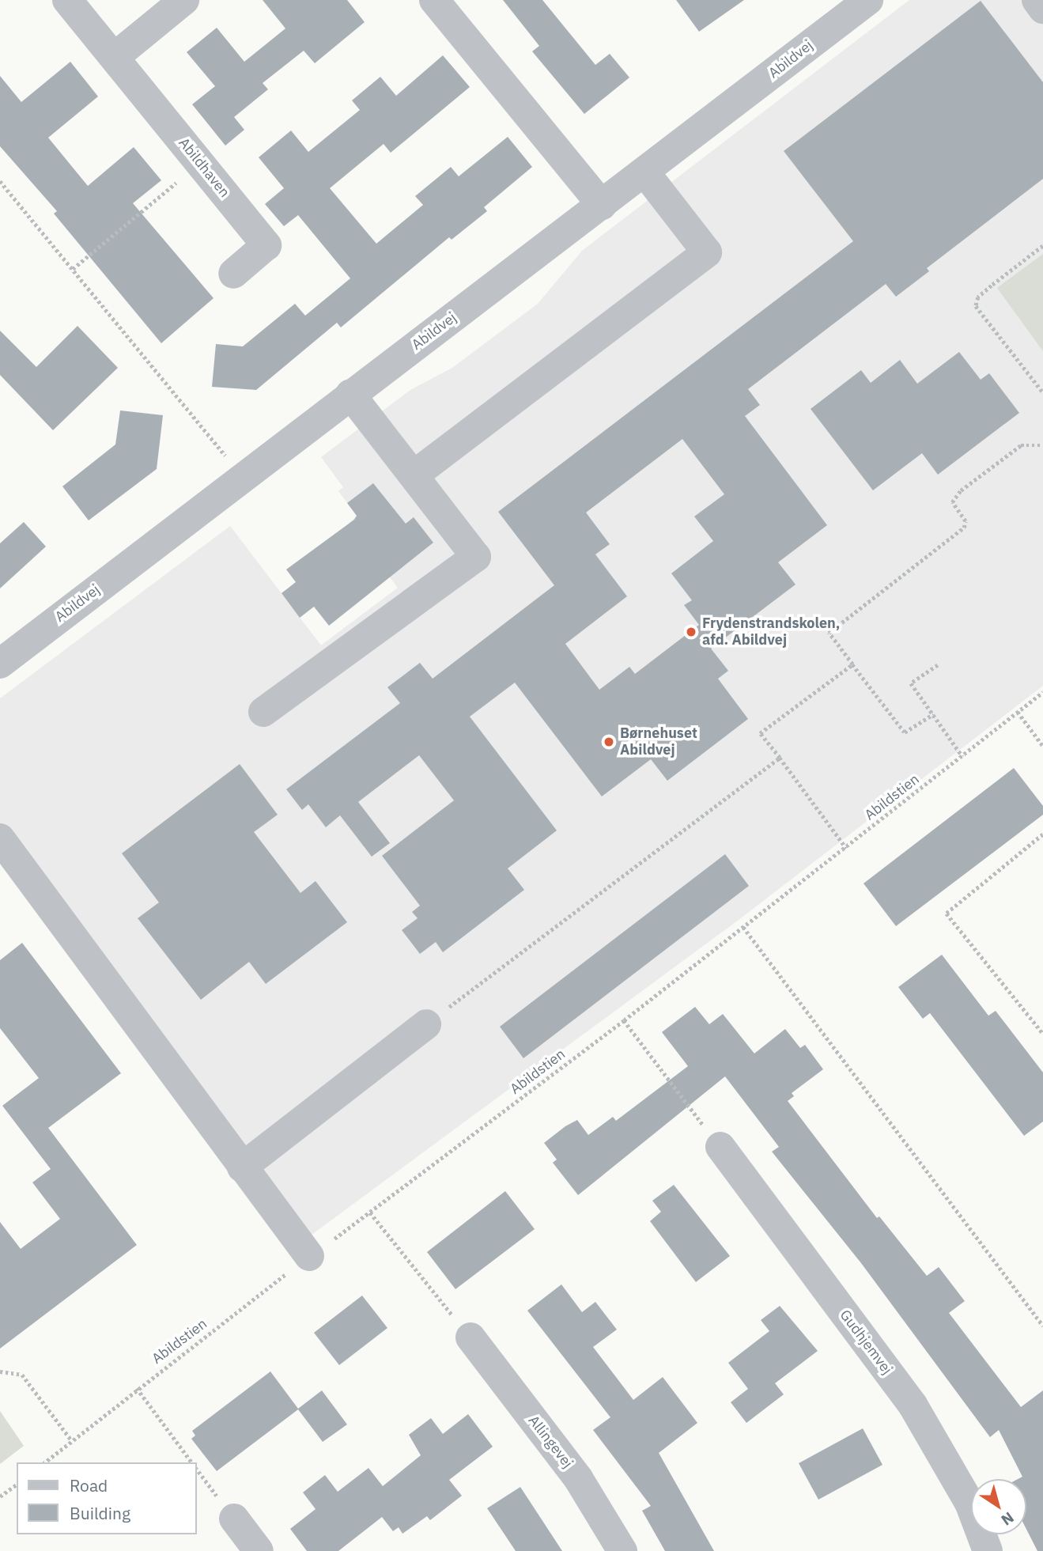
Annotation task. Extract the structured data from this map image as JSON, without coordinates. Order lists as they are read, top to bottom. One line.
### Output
{"streets":{"street":["Abildvej","Abildhaven","Gudhjemvej","Allingevej"],"path":["Abildstien"]},"places":["Frydenstrandskolen, afd. Abildvej","Børnehuset Abildvej"],"legend":["Road","Building"],"north":"bottom right"}
